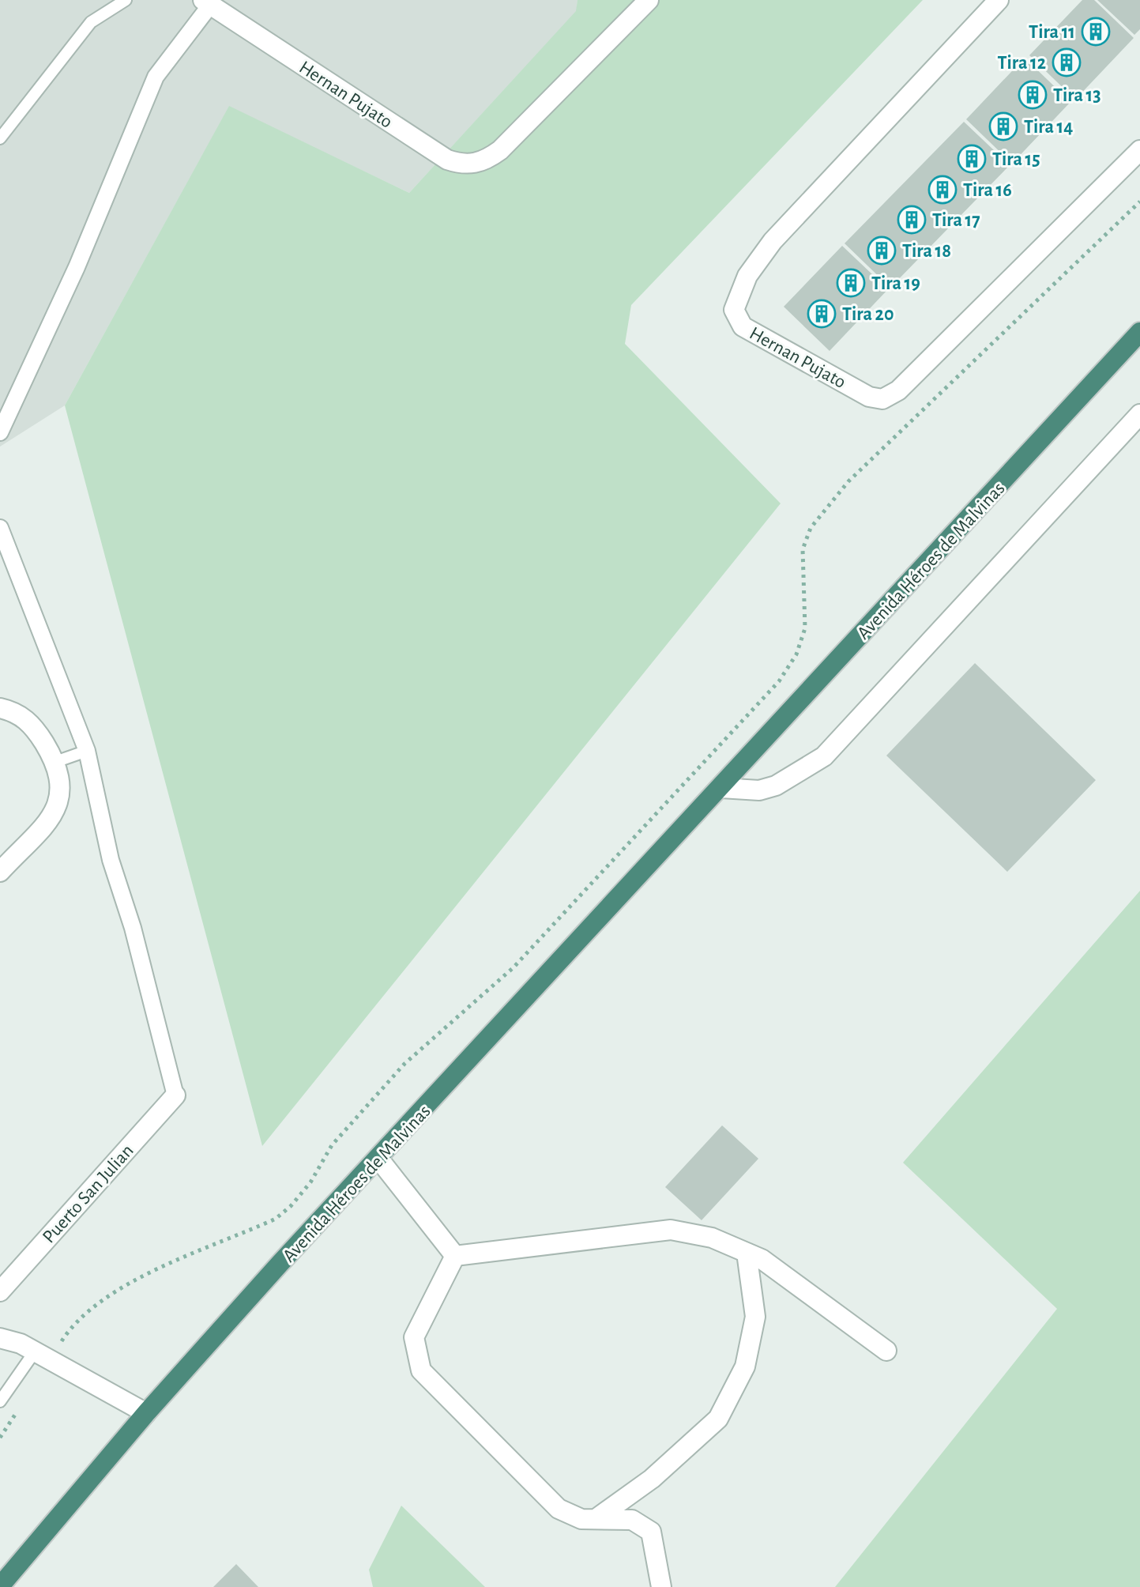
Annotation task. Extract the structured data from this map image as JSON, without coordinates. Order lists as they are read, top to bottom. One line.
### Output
{"streets":{"highway":["Avenida Héroes de Malvinas"],"street":["Hernan Pujato","Puerto San Julian"]},"places":{"building":["Tira 11","Tira 12","Tira 13","Tira 14","Tira 15","Tira 16","Tira 17","Tira 18","Tira 19","Tira 20"]}}
